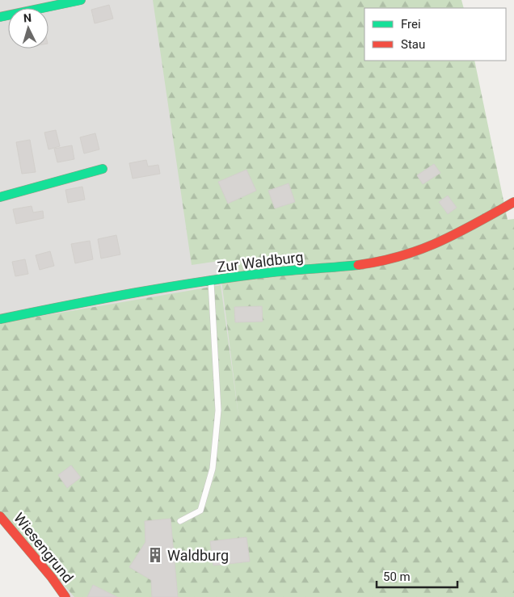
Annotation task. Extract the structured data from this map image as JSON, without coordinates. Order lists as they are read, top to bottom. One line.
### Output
{"streets":{"street":["Zur Waldburg","Wiesengrund"]},"places":{"building":["Waldburg"]},"legend":["Frei","Stau"],"scale_bar":"50 m","north":"top"}
